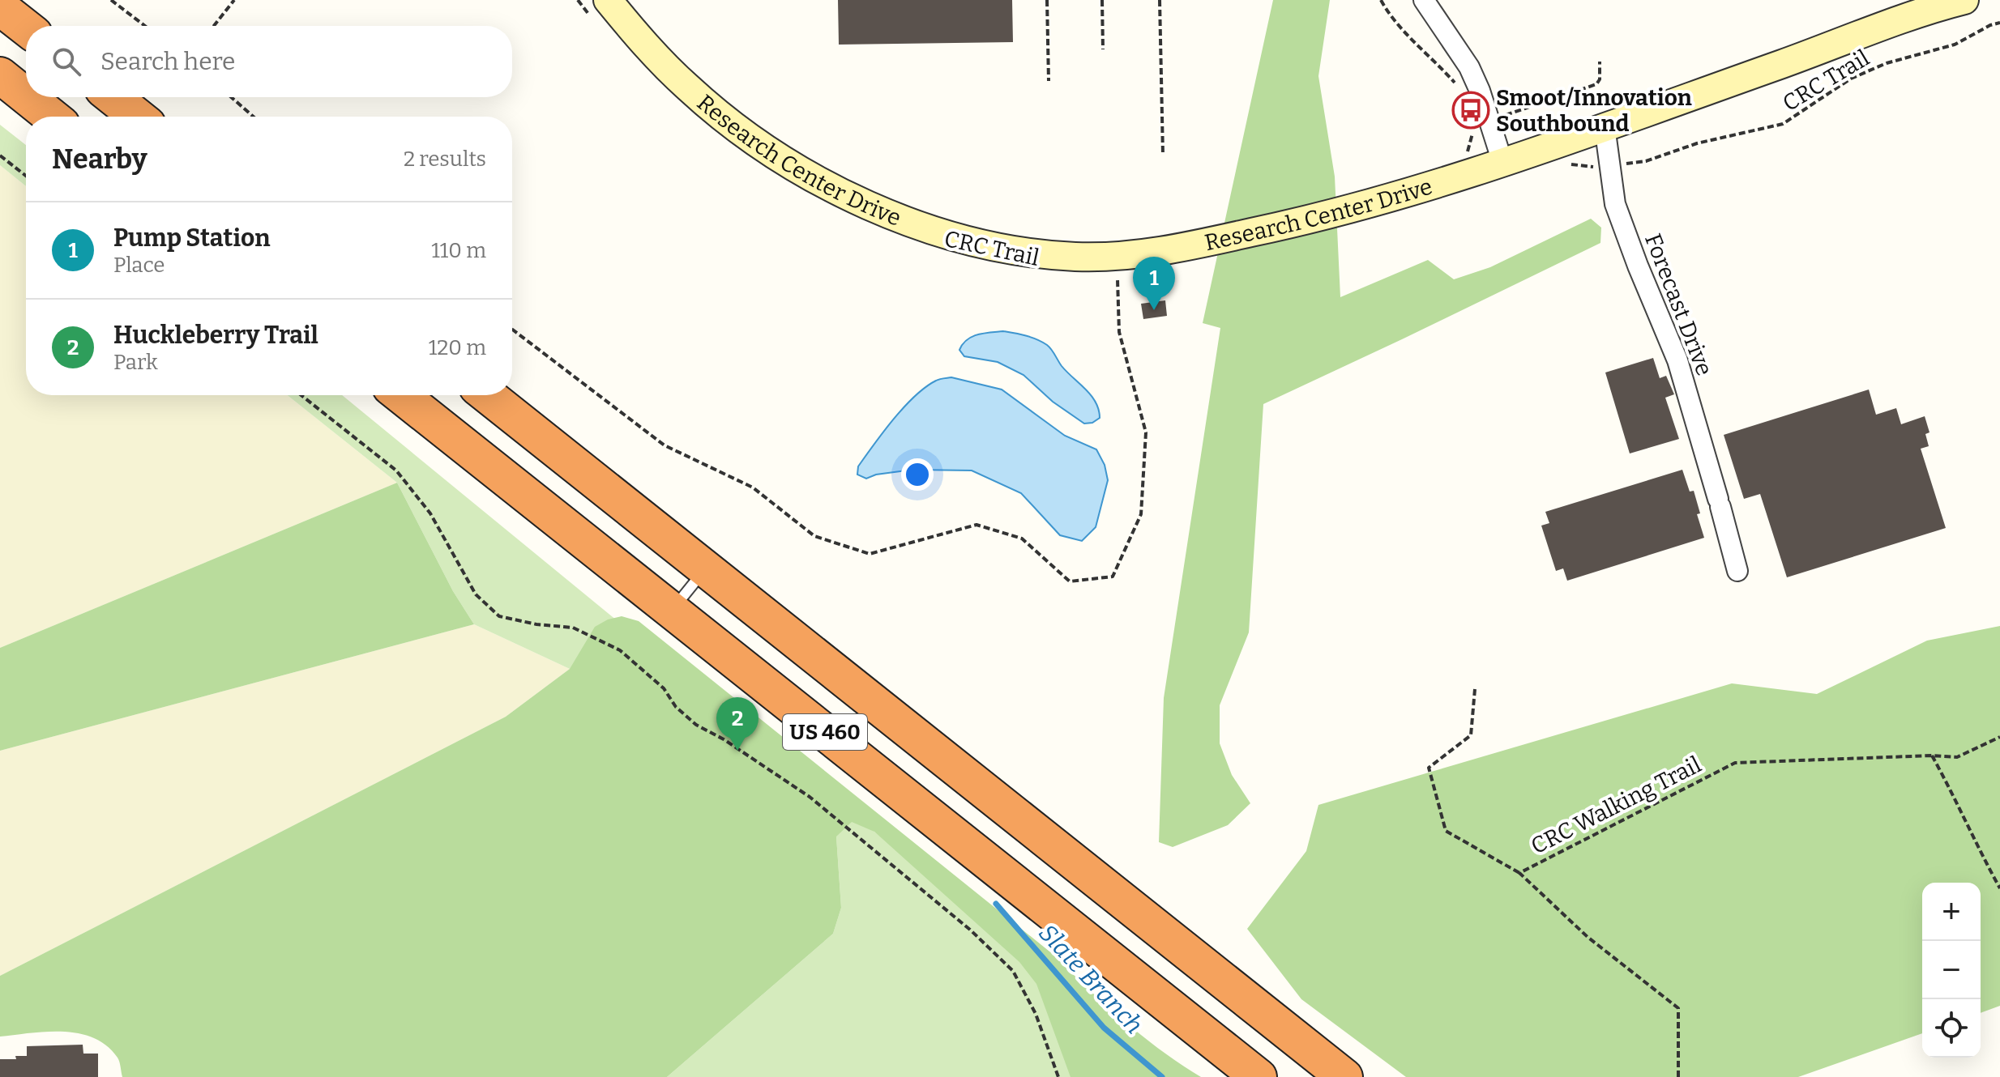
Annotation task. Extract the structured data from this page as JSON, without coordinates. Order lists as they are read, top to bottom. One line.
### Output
{"streets":{"highway":["US 460"],"main road":["Research Center Drive"],"street":["Forecast Drive"],"path":["CRC Trail","CRC Walking Trail"]},"crossings":[["Research Center Drive","Forecast Drive"]],"water":["Slate Branch"],"places":{"bus stop":["Smoot/Innovation Southbound"]},"page":{"search":"Search here","heading":["Nearby","2 results"],"list":[{"mark":"1","name":"Pump Station","note":"Place","value":"110 m"},{"mark":"2","name":"Huckleberry Trail","note":"Park","value":"120 m"}],"pins":["1","2"],"map_buttons":["+","−"]}}
